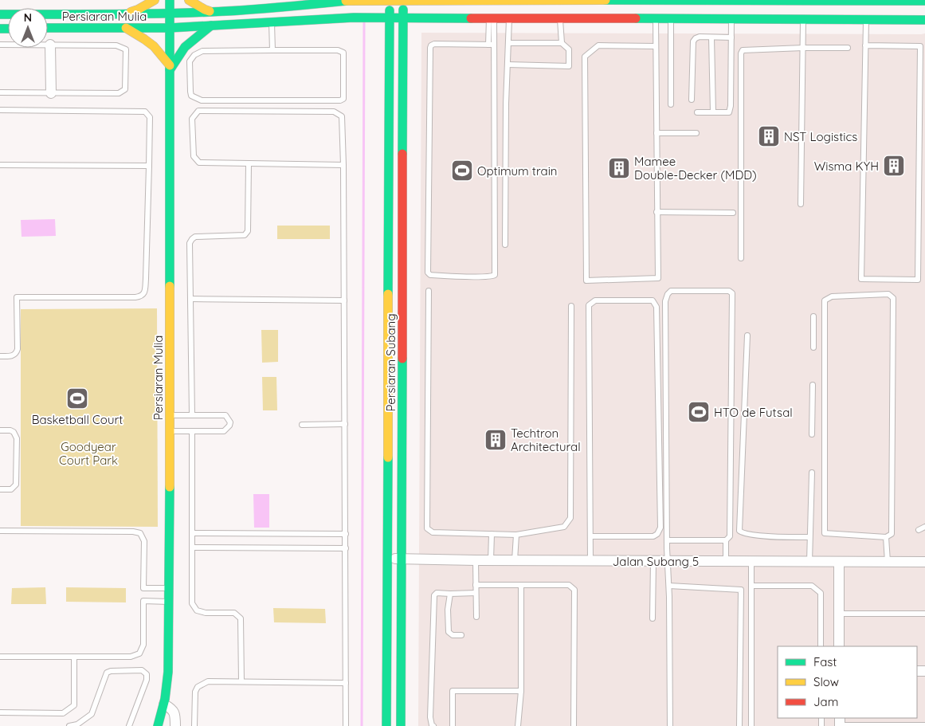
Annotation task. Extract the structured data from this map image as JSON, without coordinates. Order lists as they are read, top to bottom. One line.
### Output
{"streets":{"street":["Persiaran Mulia","Persiaran Subang","Jalan Subang 5"]},"crossings":[["Persiaran Mulia","Persiaran Subang"],["Persiaran Subang","Jalan Subang 5"]],"parks":["Goodyear Court Park"],"places":{"building":["NST Logistics","Wisma KYH","Mamee Double-Decker (MDD)","Techtron Architectural"],"sports":["Optimum train","Basketball Court","HTO de Futsal"]},"legend":["Fast","Slow","Jam"],"north":"top"}
